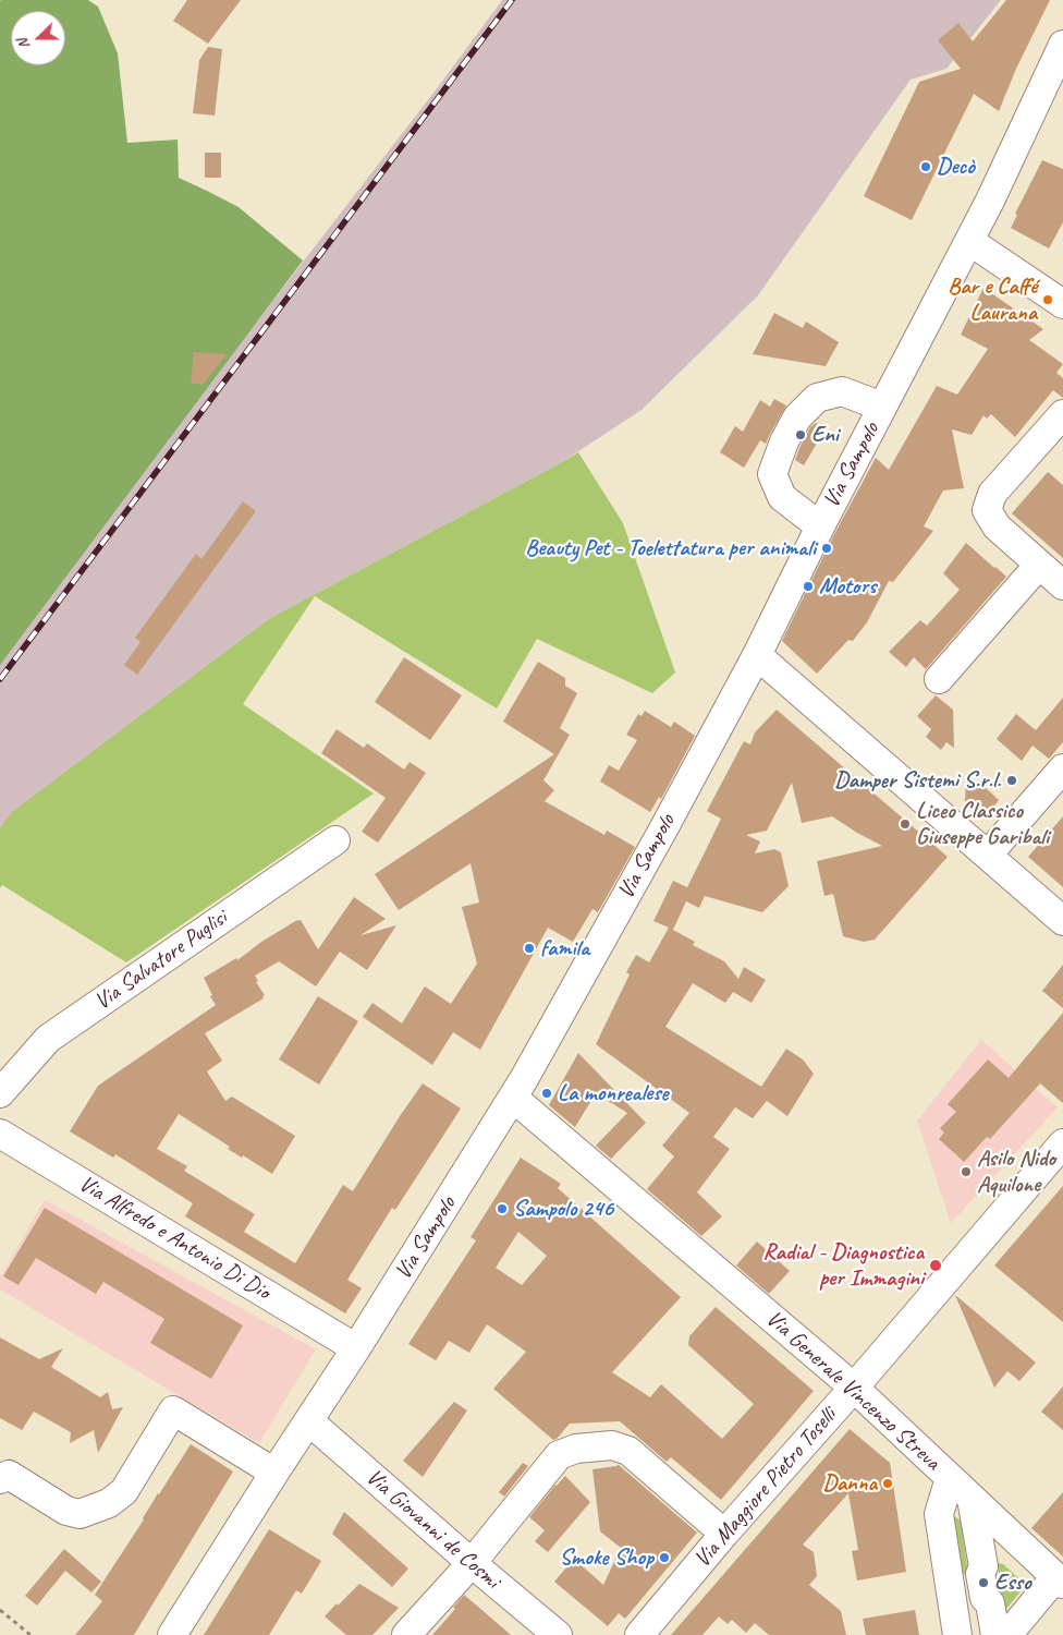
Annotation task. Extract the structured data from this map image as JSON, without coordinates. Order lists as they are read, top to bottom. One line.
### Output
{"streets":{"street":["Via Sampolo","Via Salvatore Puglisi","Via Alfredo e Antonio Di Dio","Via Generale Vincenzo Streva","Via Maggiore Pietro Toselli","Via Giovanni de Cosmi"]},"crossings":[["Via Sampolo","Via Alfredo e Antonio Di Dio"],["Via Sampolo","Via Generale Vincenzo Streva"],["Via Sampolo","Via Giovanni de Cosmi"],["Via Generale Vincenzo Streva","Via Maggiore Pietro Toselli"]],"places":["Decò","Bar e Caffé Laurana","Eni","Beauty Pet - Toelettatura per animali","Motors","Damper Sistemi S.r.l.","Liceo Classico Giuseppe Garibali","famila","La monrealese","Asilo Nido Aquilone","Sampolo 246","Radial - Diagnostica per Immagini","Danna","Smoke Shop","Esso"],"north":"left"}
